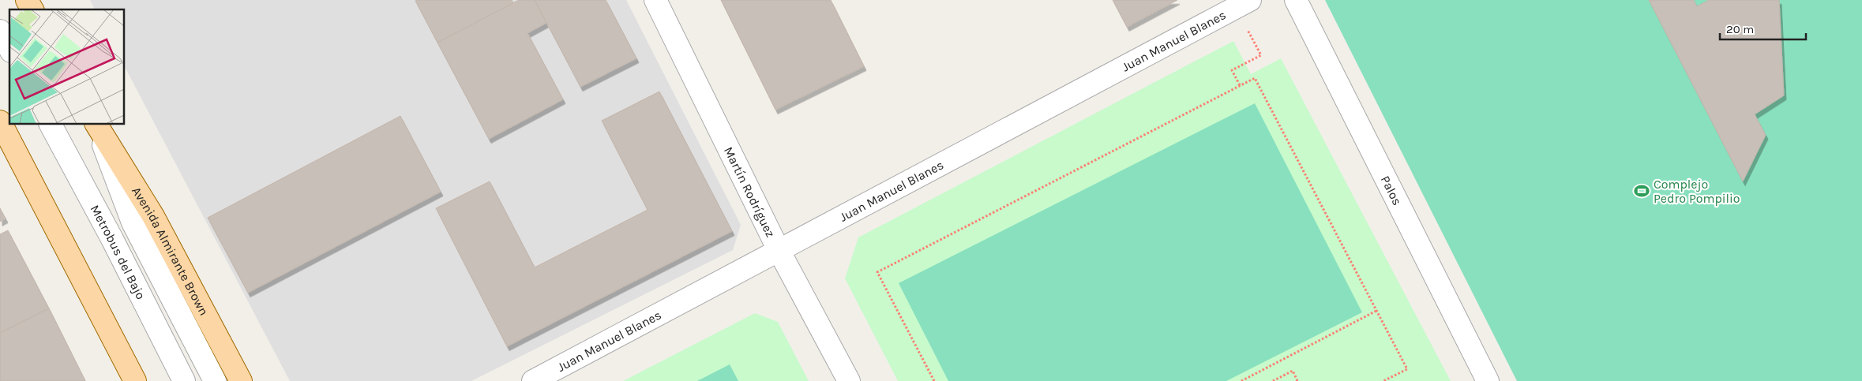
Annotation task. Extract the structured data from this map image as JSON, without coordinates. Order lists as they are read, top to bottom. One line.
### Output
{"streets":{"main road":["Avenida Almirante Brown"],"street":["Juan Manuel Blanes","Palos","Martín Rodríguez","Metrobus del Bajo"]},"crossings":[["Juan Manuel Blanes","Martín Rodríguez"]],"places":{"sports":["Complejo Pedro Pompilio"]},"scale_bar":"20 m"}
